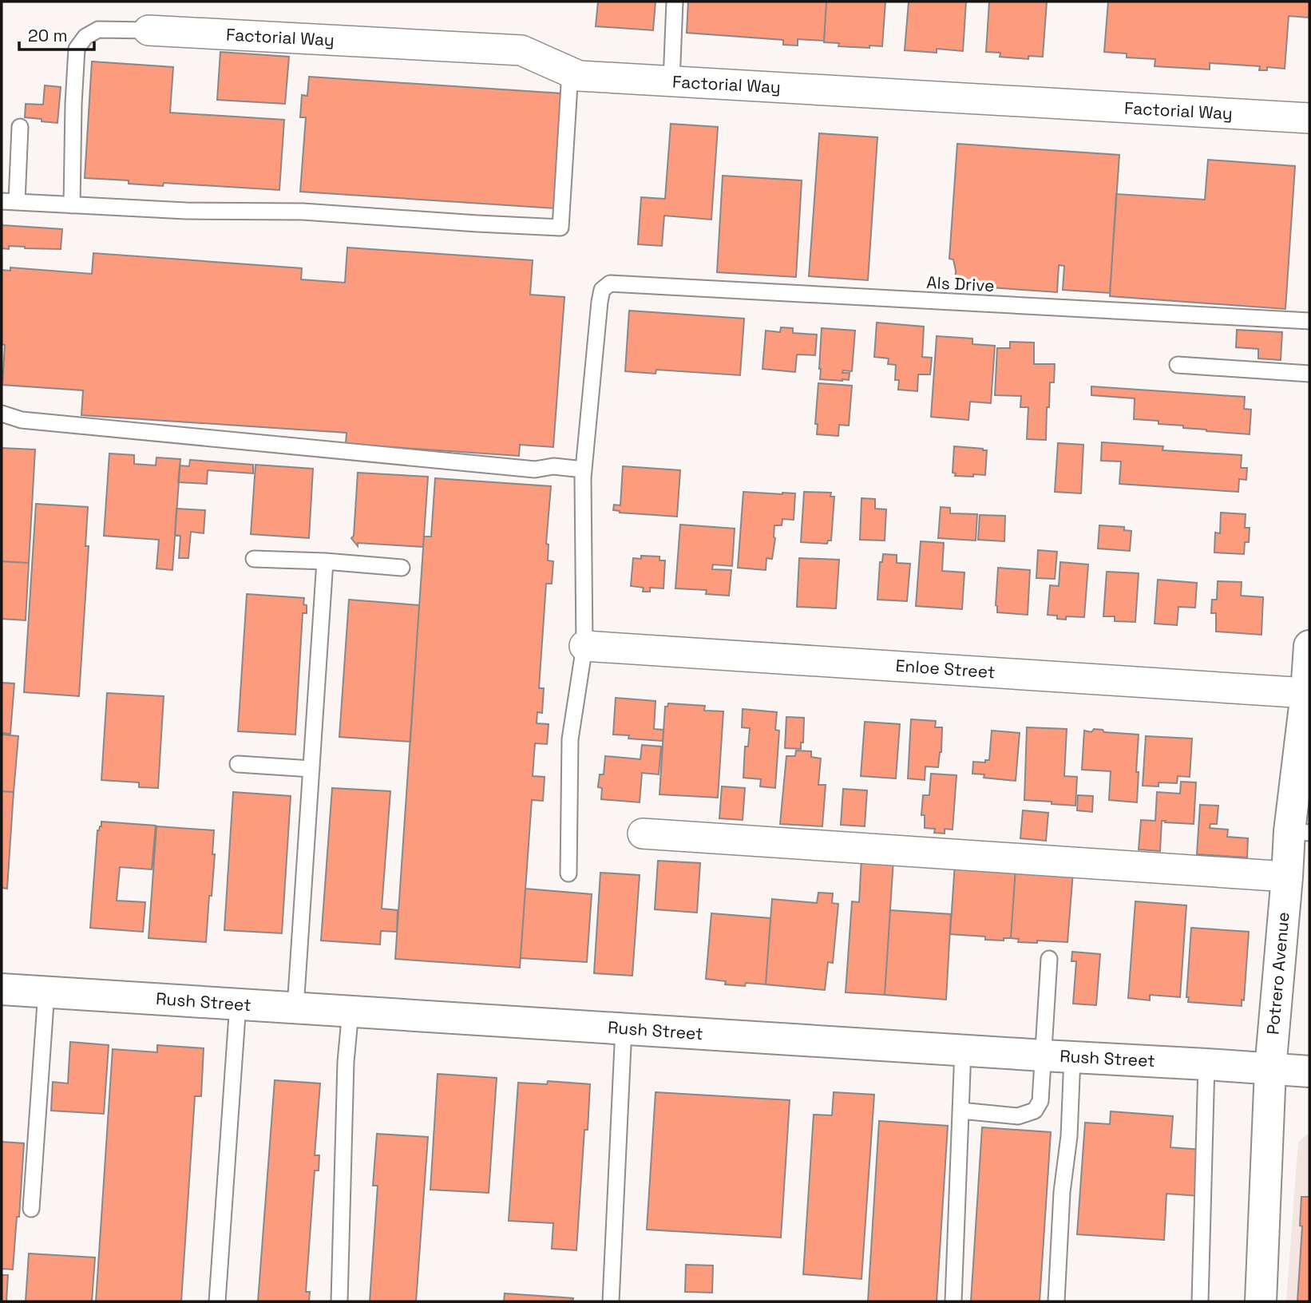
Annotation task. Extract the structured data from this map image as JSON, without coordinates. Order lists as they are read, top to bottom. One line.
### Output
{"streets":{"street":["Factorial Way","Enloe Street","Potrero Avenue","Rush Street"],"lane":["Als Drive"]},"crossings":[["Enloe Street","Potrero Avenue"],["Potrero Avenue","Rush Street"]],"scale_bar":"20 m"}
